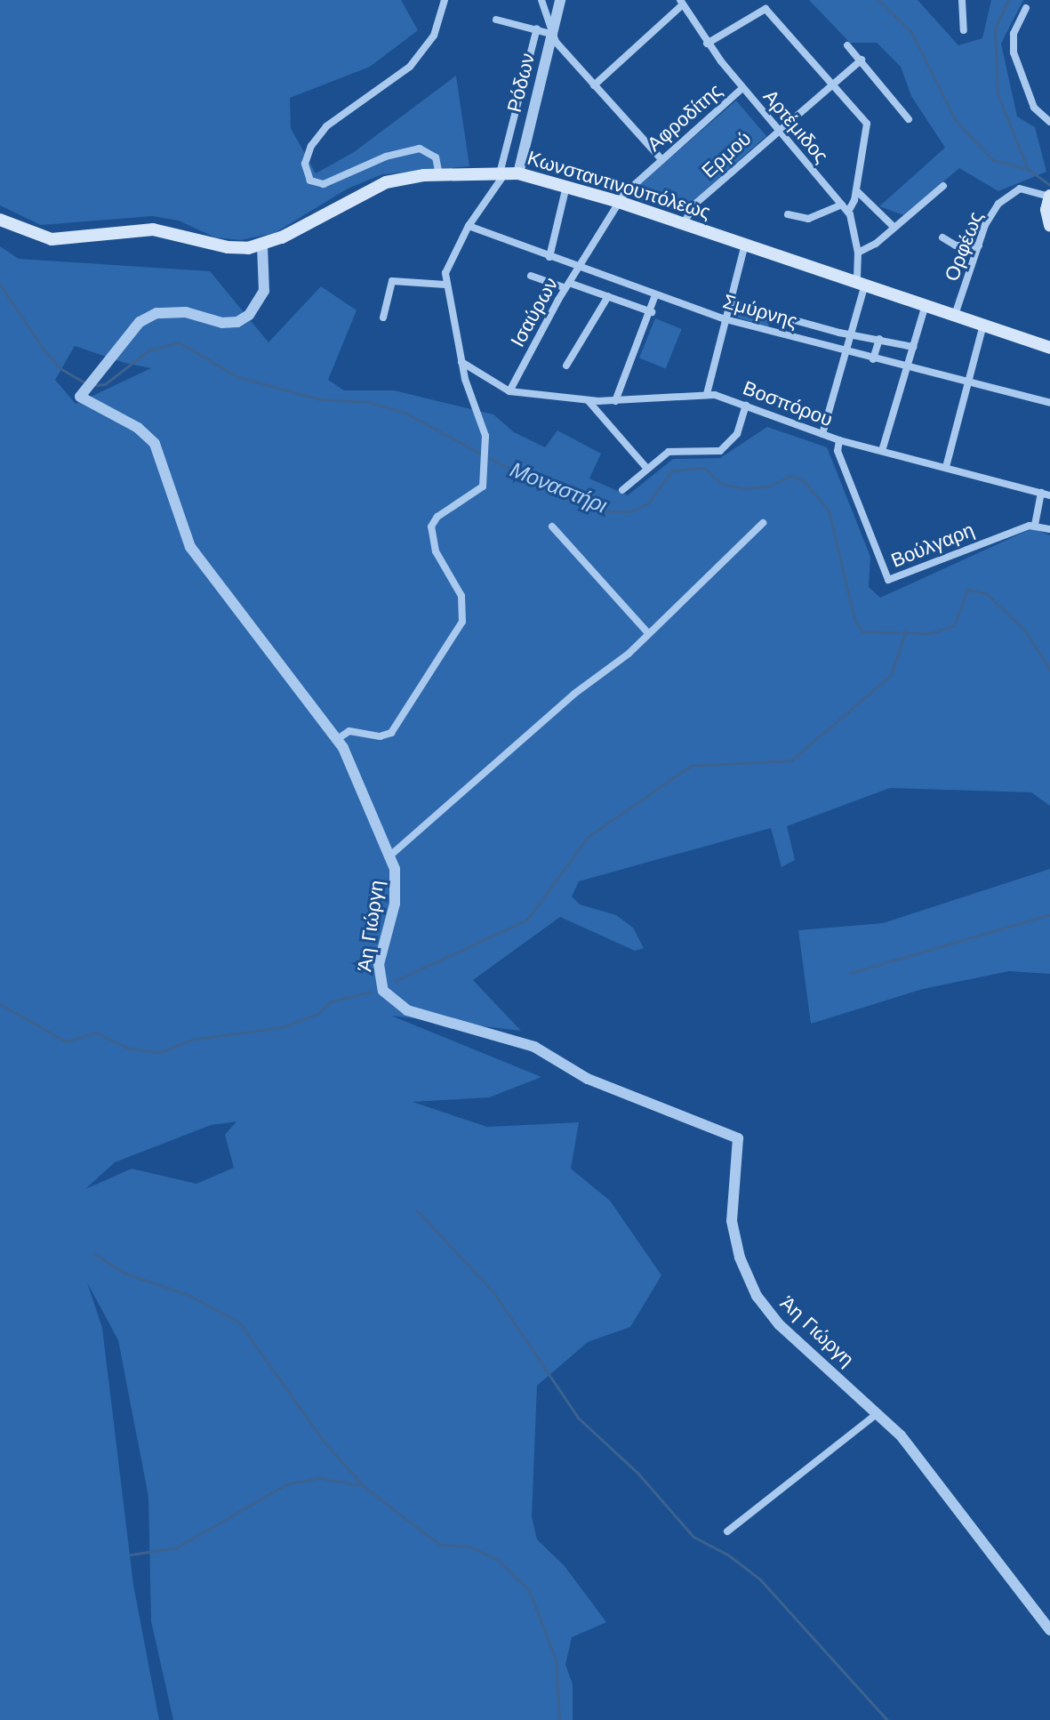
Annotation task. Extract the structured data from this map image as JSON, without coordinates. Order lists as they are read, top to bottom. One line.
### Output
{"streets":{"main road":["Κωνσταντινουπόλεως"],"street":["Ρόδων","Αφροδίτης","Αρτέμιδος","Ερμού","Ορφέως","Σμύρνης","Ισαύρων","Βοσπόρου","Βούλγαρη","Άη Γιώργη"]},"crossings":[["Ρόδων","Κωνσταντινουπόλεως"],["Αφροδίτης","Αρτέμιδος"],["Αφροδίτης","Κωνσταντινουπόλεως"],["Αφροδίτης","Ισαύρων"],["Αρτέμιδος","Ερμού"],["Αρτέμιδος","Κωνσταντινουπόλεως"],["Αρτέμιδος","Σμύρνης"],["Αρτέμιδος","Βοσπόρου"],["Ερμού","Κωνσταντινουπόλεως"],["Κωνσταντινουπόλεως","Ορφέως"],["Κωνσταντινουπόλεως","Ισαύρων"],["Κωνσταντινουπόλεως","Άη Γιώργη"],["Σμύρνης","Ισαύρων"],["Ισαύρων","Βοσπόρου"],["Βοσπόρου","Βούλγαρη"]],"water":["Μοναστήρι"]}
